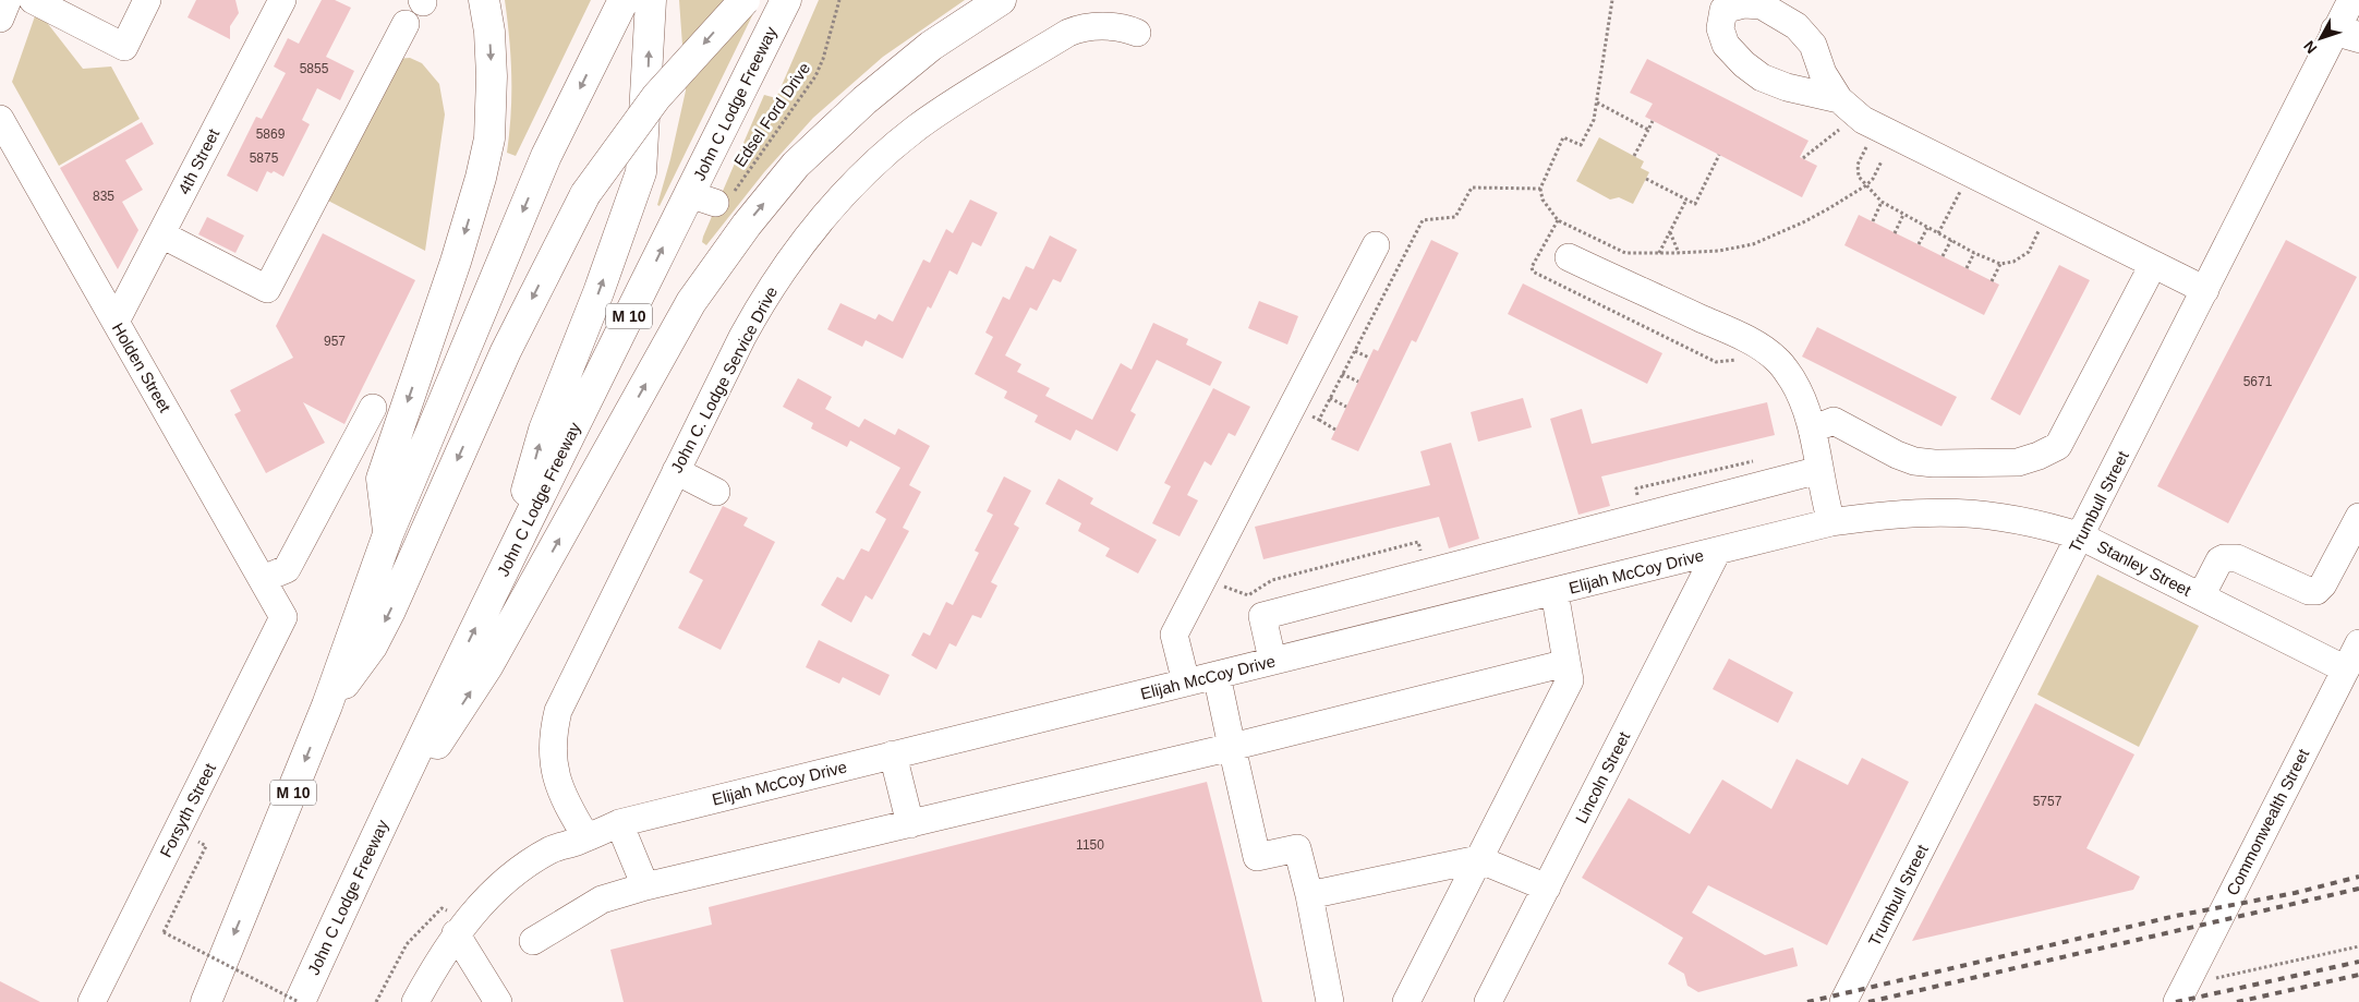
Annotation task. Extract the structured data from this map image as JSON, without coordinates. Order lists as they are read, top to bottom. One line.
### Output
{"streets":{"highway":["John C Lodge Freeway","M 10"],"street":["4th Street","Holden Street","John C. Lodge Service Drive","Trumbull Street","Stanley Street","Elijah McCoy Drive","Lincoln Street","Forsyth Street","Commonwealth Street"],"path":["Edsel Ford Drive"]},"crossings":[["John C Lodge Freeway","Edsel Ford Drive"],["4th Street","Holden Street"],["Holden Street","Forsyth Street"],["John C. Lodge Service Drive","Elijah McCoy Drive"],["Trumbull Street","Stanley Street"],["Stanley Street","Elijah McCoy Drive"],["Stanley Street","Commonwealth Street"],["Elijah McCoy Drive","Lincoln Street"]],"house_numbers":["5855","5869","5875","835","957","5671","5757","1150"],"north":"bottom left"}
